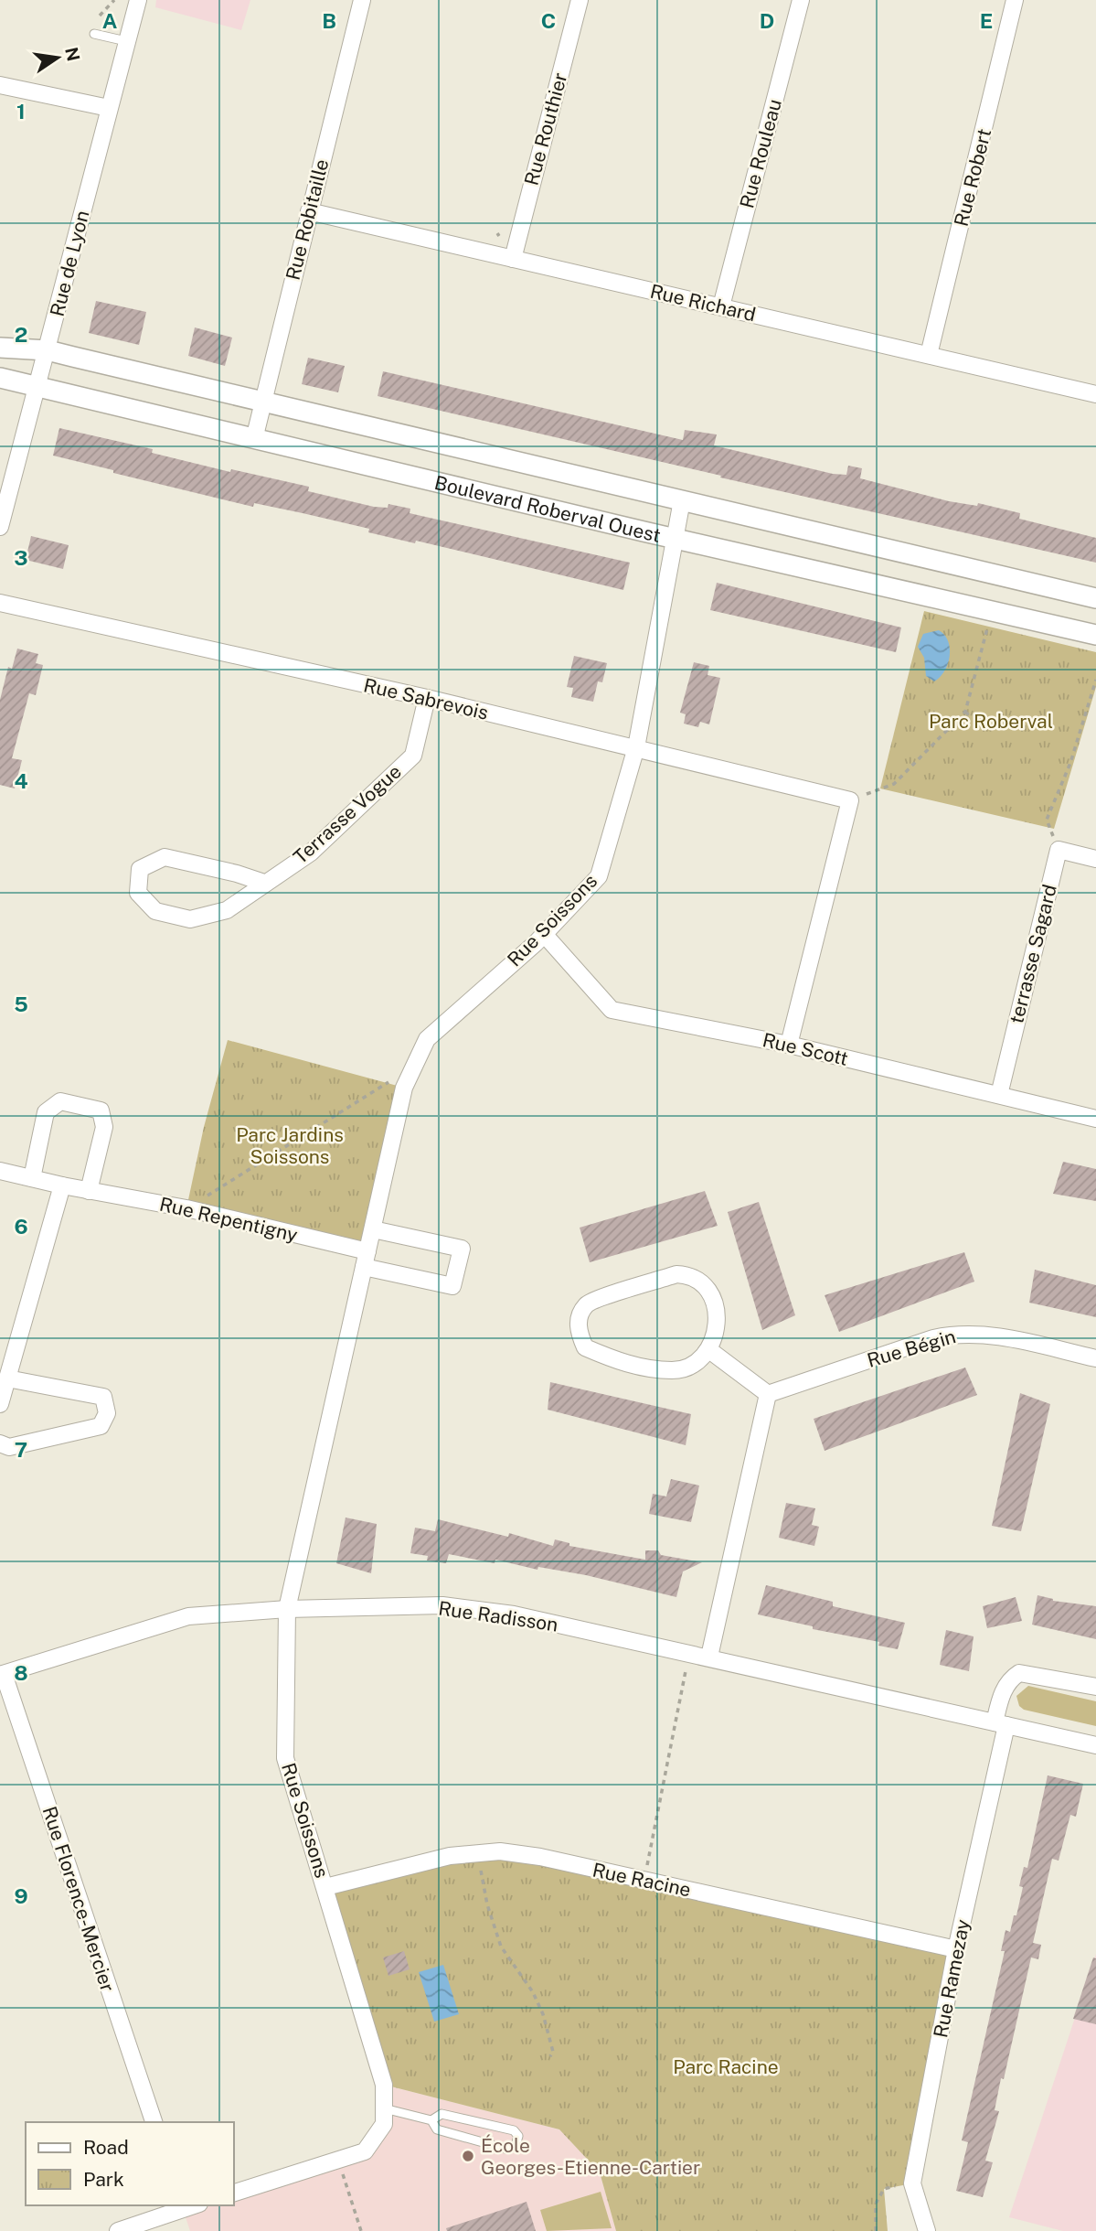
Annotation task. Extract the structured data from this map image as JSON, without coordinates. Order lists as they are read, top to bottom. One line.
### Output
{"streets":{"street":["Rue Routhier","Rue Rouleau","Rue Robert","Rue Robitaille","Rue de Lyon","Rue Richard","Boulevard Roberval Ouest","Rue Sabrevois","Terrasse Vogue","Rue Soissons","terrasse Sagard","Rue Scott","Rue Repentigny","Rue Bégin","Rue Radisson","Rue Racine","Rue Florence-Mercier","Rue Ramezay"]},"crossings":[["Rue Routhier","Rue Richard"],["Rue Rouleau","Rue Richard"],["Rue Robert","Rue Richard"],["Rue Robitaille","Rue Richard"],["Rue Robitaille","Boulevard Roberval Ouest"],["Rue de Lyon","Boulevard Roberval Ouest"],["Boulevard Roberval Ouest","Rue Soissons"],["Rue Sabrevois","Terrasse Vogue"],["Rue Sabrevois","Rue Soissons"],["Rue Soissons","Rue Scott"],["Rue Soissons","Rue Repentigny"],["Rue Soissons","Rue Radisson"],["Rue Soissons","Rue Racine"],["terrasse Sagard","Rue Scott"],["Rue Radisson","Rue Florence-Mercier"],["Rue Radisson","Rue Ramezay"],["Rue Racine","Rue Ramezay"]],"parks":["Parc Roberval","Parc Jardins Soissons","Parc Racine"],"places":["École Georges-Etienne-Cartier"],"legend":["Road","Park"],"north":"right","grid":{"columns":["A","B","C","D","E"],"rows":["1","2","3","4","5","6","7","8","9"]}}
